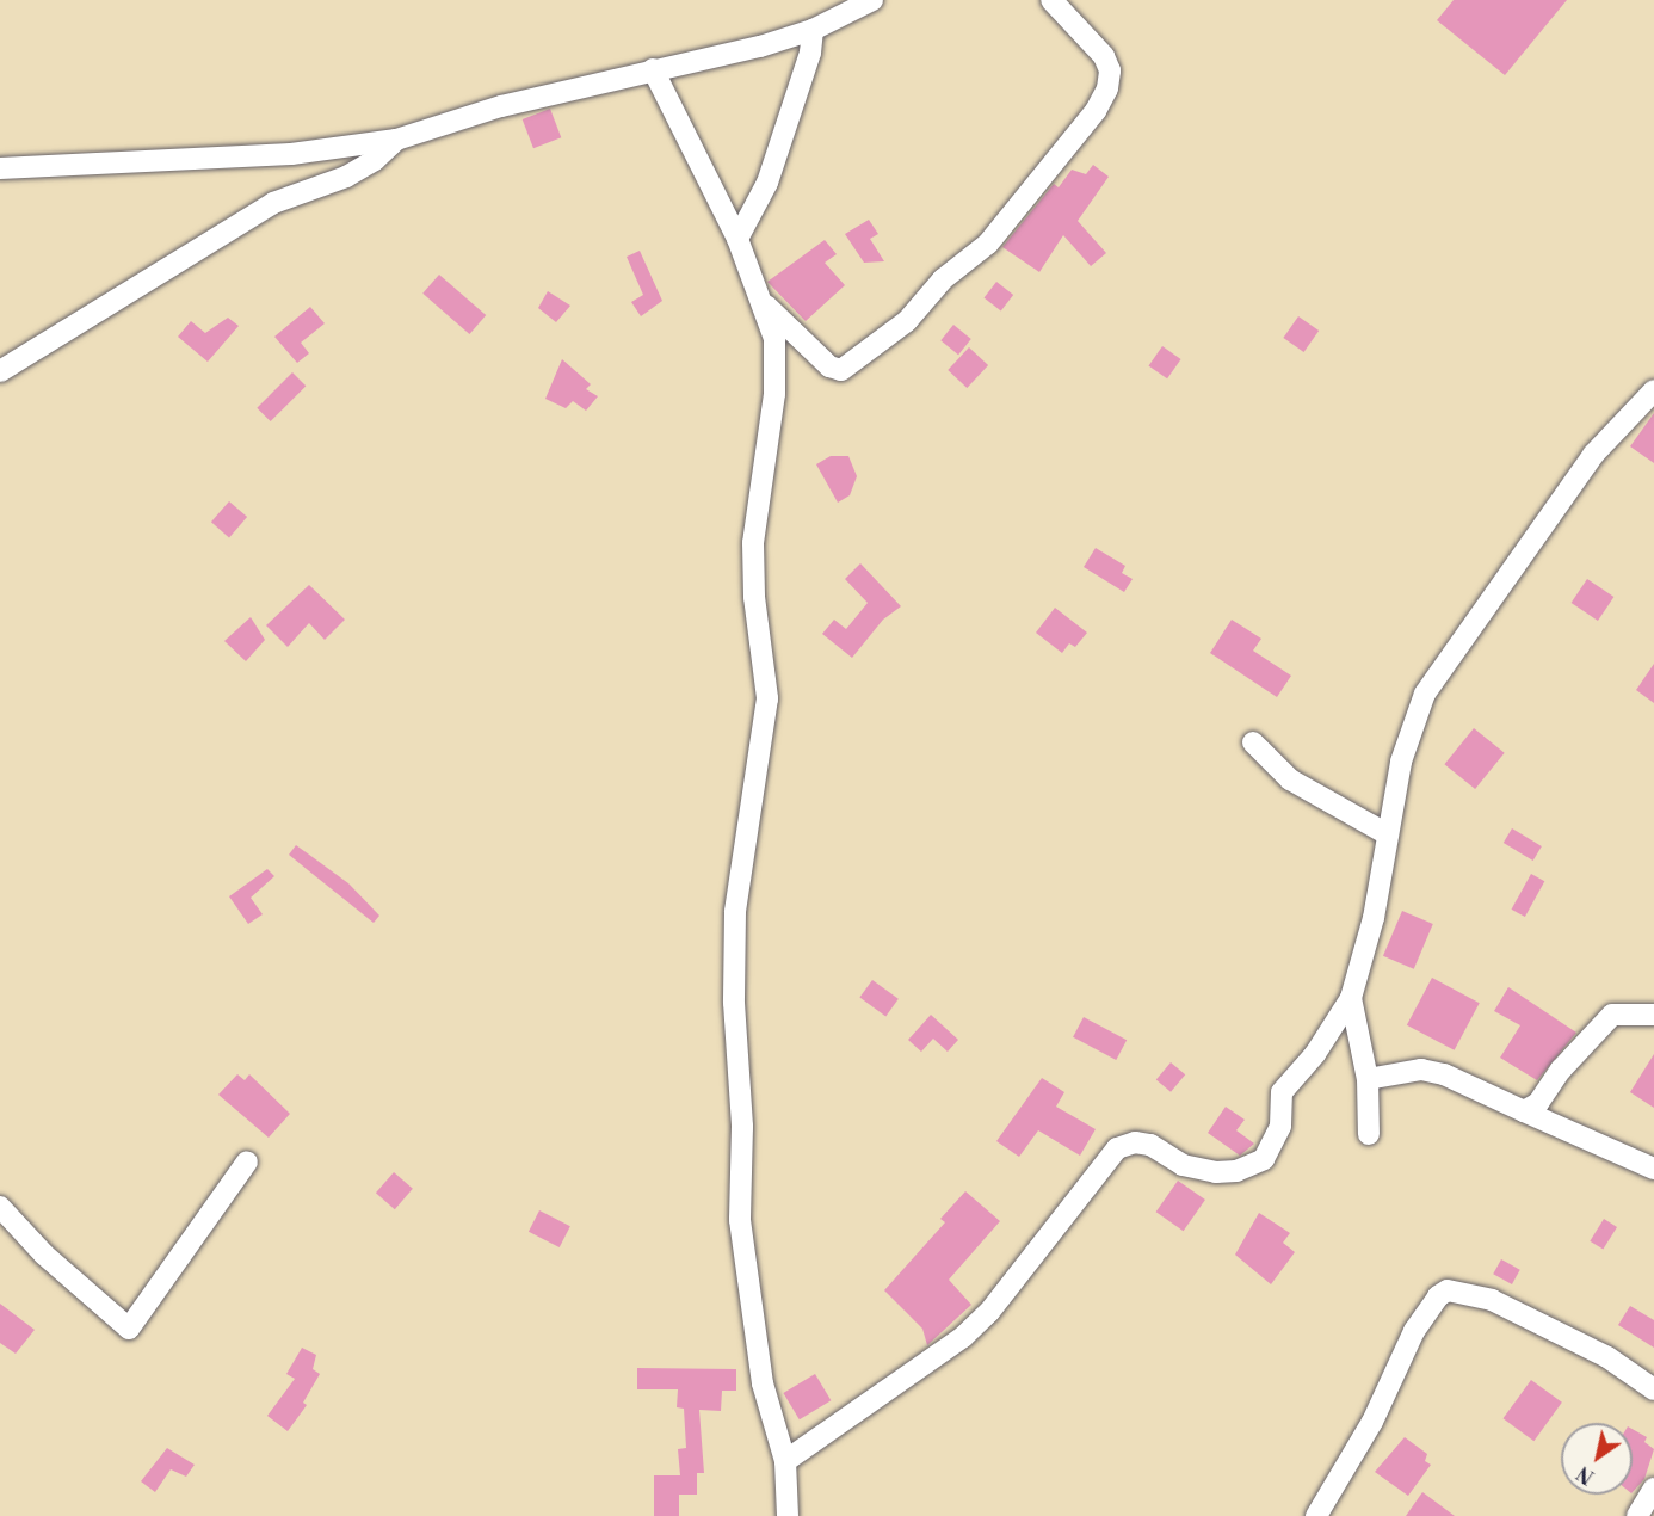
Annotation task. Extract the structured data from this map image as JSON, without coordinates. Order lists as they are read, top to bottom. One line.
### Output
{"north":"bottom left"}
